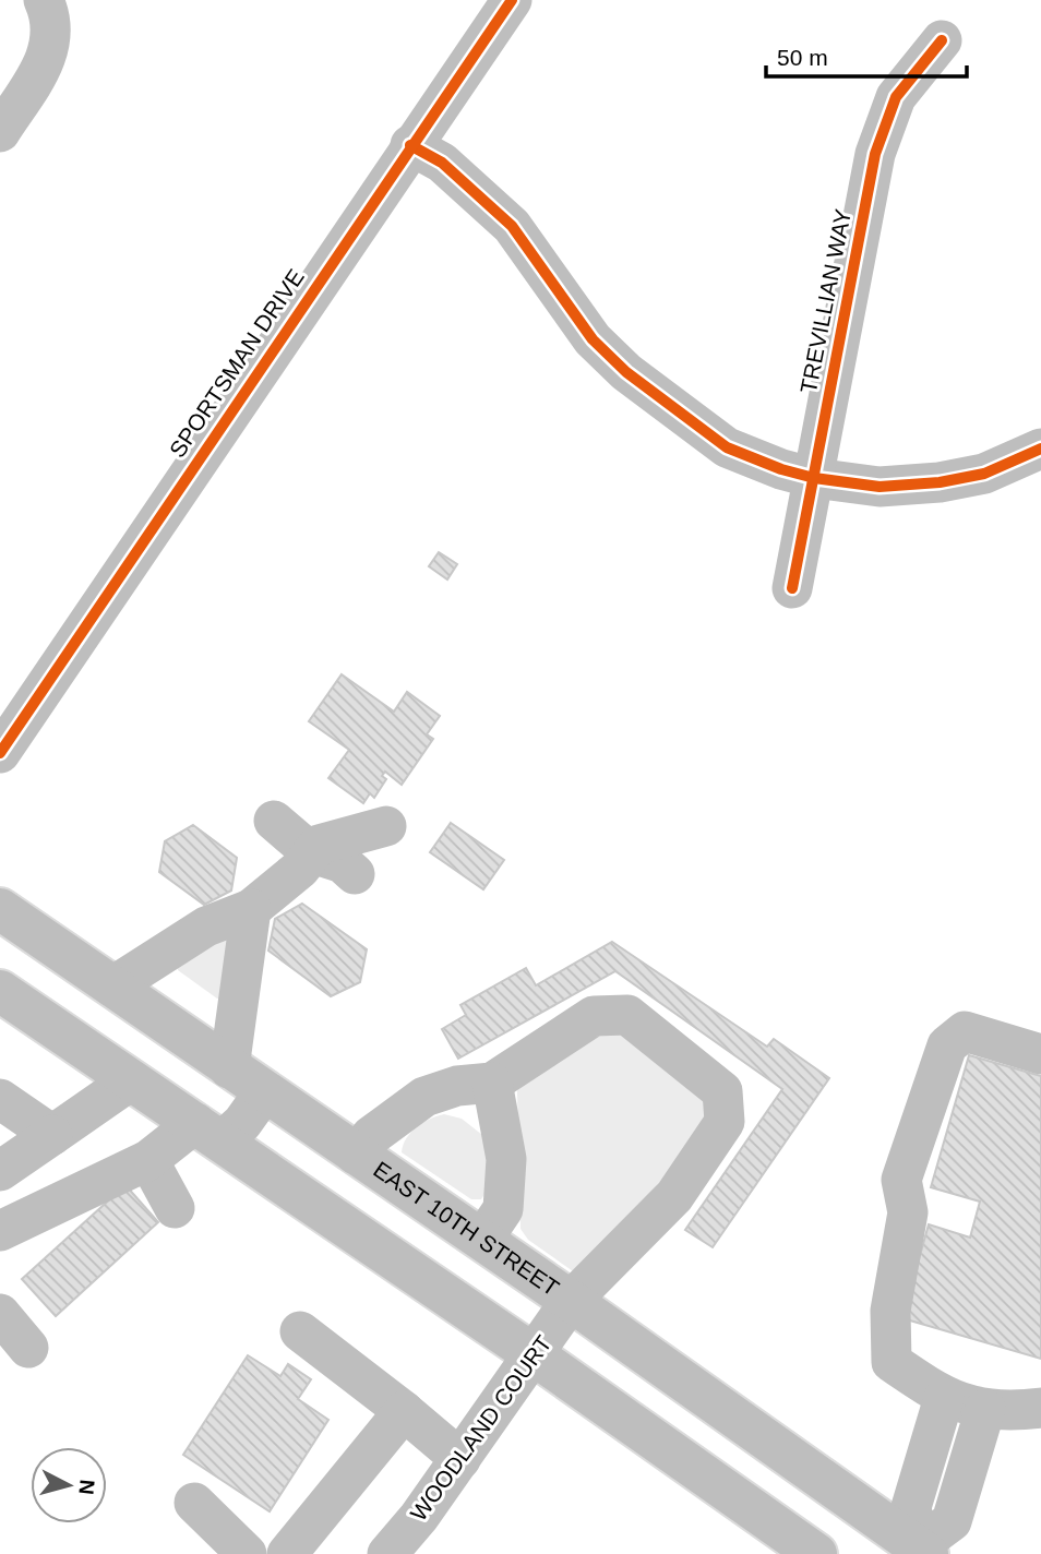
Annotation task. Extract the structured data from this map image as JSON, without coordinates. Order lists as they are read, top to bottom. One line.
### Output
{"streets":{"main road":["EAST 10TH STREET"],"street":["TREVILLIAN WAY","SPORTSMAN DRIVE","WOODLAND COURT"]},"crossings":[["EAST 10TH STREET","WOODLAND COURT"]],"scale_bar":"50 m","north":"right"}
